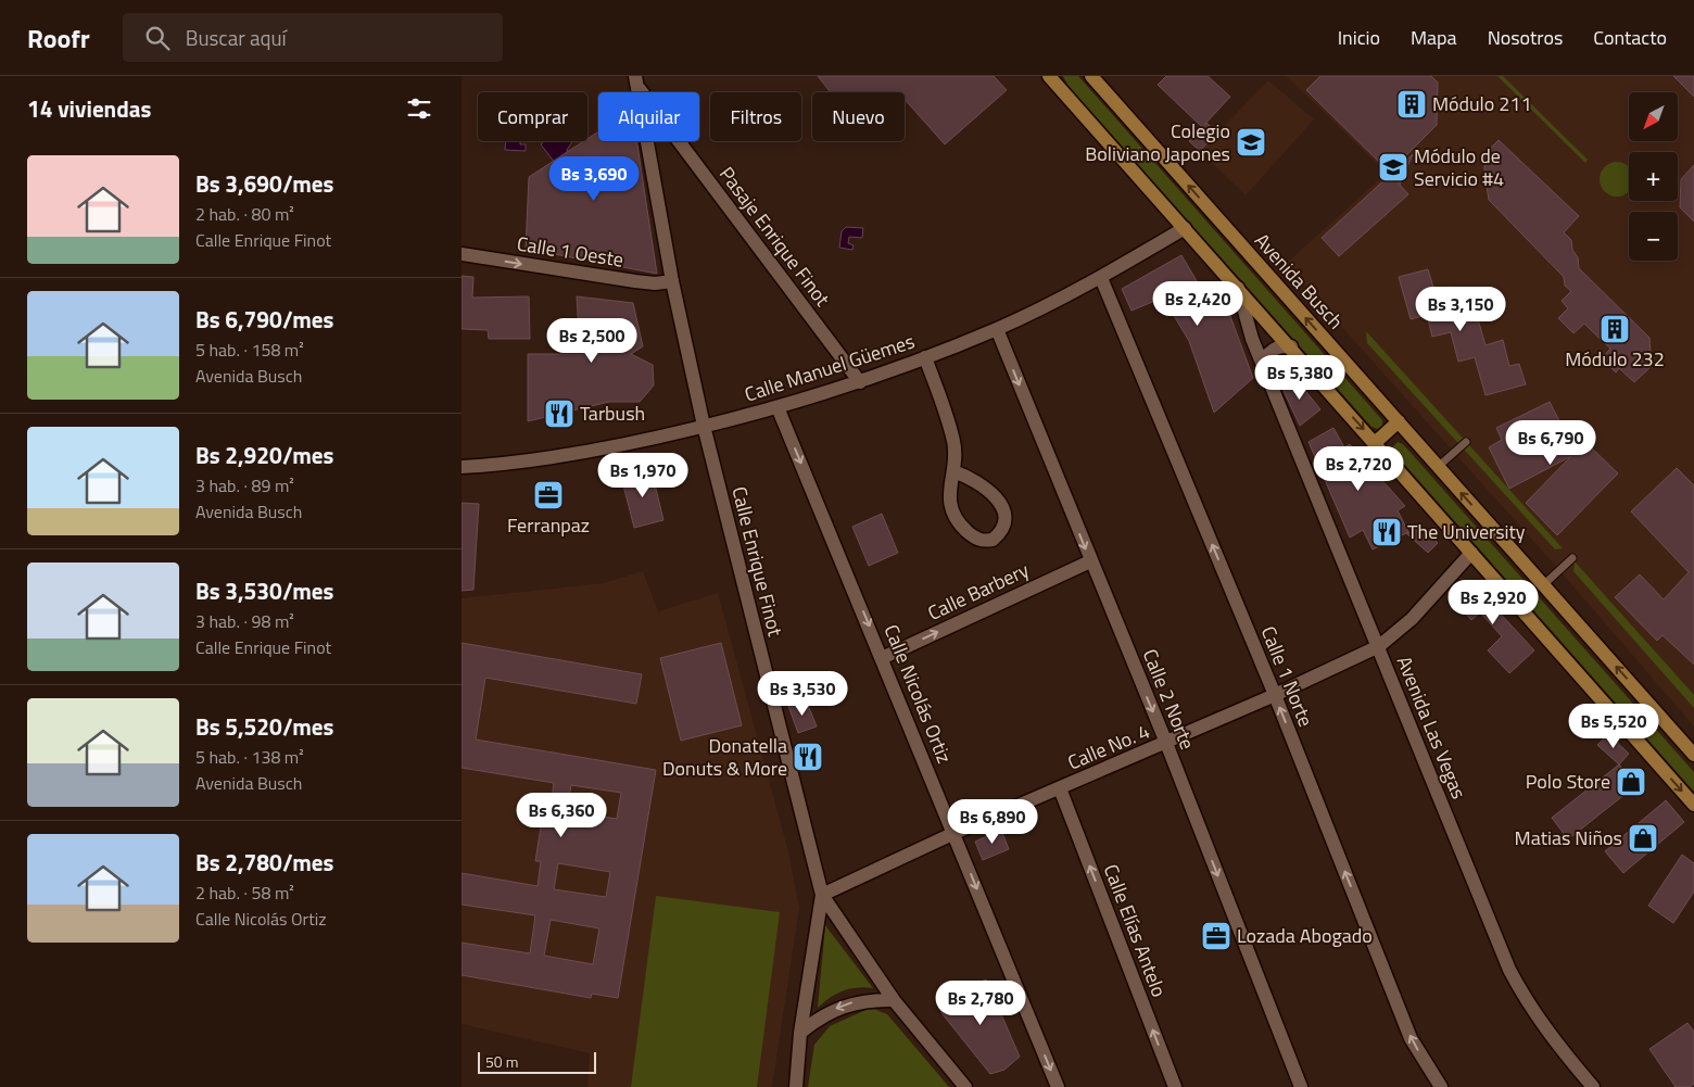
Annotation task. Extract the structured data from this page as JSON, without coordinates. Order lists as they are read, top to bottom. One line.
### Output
{"streets":{"main road":["Avenida Busch"],"street":["Pasaje Enrique Finot","Calle 1 Oeste","Calle Manuel Güemes","Calle Enrique Finot","Calle Barbery","Calle 1 Norte","Calle Nicolás Ortiz","Calle 2 Norte","Avenida Las Vegas","Calle No. 4","Calle Elías Antelo"]},"crossings":[["Pasaje Enrique Finot","Calle Manuel Güemes"],["Pasaje Enrique Finot","Calle Enrique Finot"],["Calle 1 Oeste","Calle Enrique Finot"],["Calle Manuel Güemes","Calle Enrique Finot"],["Calle Manuel Güemes","Calle 1 Norte"],["Calle Manuel Güemes","Calle Nicolás Ortiz"],["Calle Manuel Güemes","Calle 2 Norte"],["Calle Enrique Finot","Calle No. 4"],["Calle Barbery","Calle Nicolás Ortiz"],["Calle Barbery","Calle 2 Norte"],["Calle 1 Norte","Calle No. 4"],["Calle Nicolás Ortiz","Calle No. 4"],["Calle 2 Norte","Calle No. 4"],["Avenida Las Vegas","Calle No. 4"],["Calle No. 4","Calle Elías Antelo"]],"one_way":["Calle 1 Oeste","Calle Barbery","Calle 1 Norte","Calle Nicolás Ortiz","Calle 2 Norte","Calle Elías Antelo"],"places":{"building":["Módulo 211","Módulo 232"],"school or university":["Colegio Boliviano Japones","Módulo de Servicio #4"],"restaurant":["Tarbush","The University","Donatella Donuts & More"],"office":["Ferranpaz","Lozada Abogado"],"shop":["Polo Store","Matias Niños"]},"scale_bar":"50 m","north":"bottom left","page":{"header":"Roofr","search":"Buscar aquí","nav":["Inicio","Mapa","Nosotros","Contacto"],"heading":"14 viviendas","map_buttons":["+","−"],"chip":["Comprar","Alquilar","Filtros","Nuevo"],"list":[{"name":"Bs 3,690/mes","note":"2 hab. · 80 m² · Calle Enrique Finot"},{"name":"Bs 6,790/mes","note":"5 hab. · 158 m² · Avenida Busch"},{"name":"Bs 2,920/mes","note":"3 hab. · 89 m² · Avenida Busch"},{"name":"Bs 3,530/mes","note":"3 hab. · 98 m² · Calle Enrique Finot"},{"name":"Bs 5,520/mes","note":"5 hab. · 138 m² · Avenida Busch"},{"name":"Bs 2,780/mes","note":"2 hab. · 58 m² · Calle Nicolás Ortiz"}],"price":["Bs 3,690","Bs 2,420","Bs 3,150","Bs 2,500","Bs 5,380","Bs 6,790","Bs 2,720","Bs 1,970","Bs 2,920","Bs 3,530","Bs 5,520","Bs 6,360","Bs 6,890","Bs 2,780"],"scale":"50 m"}}
